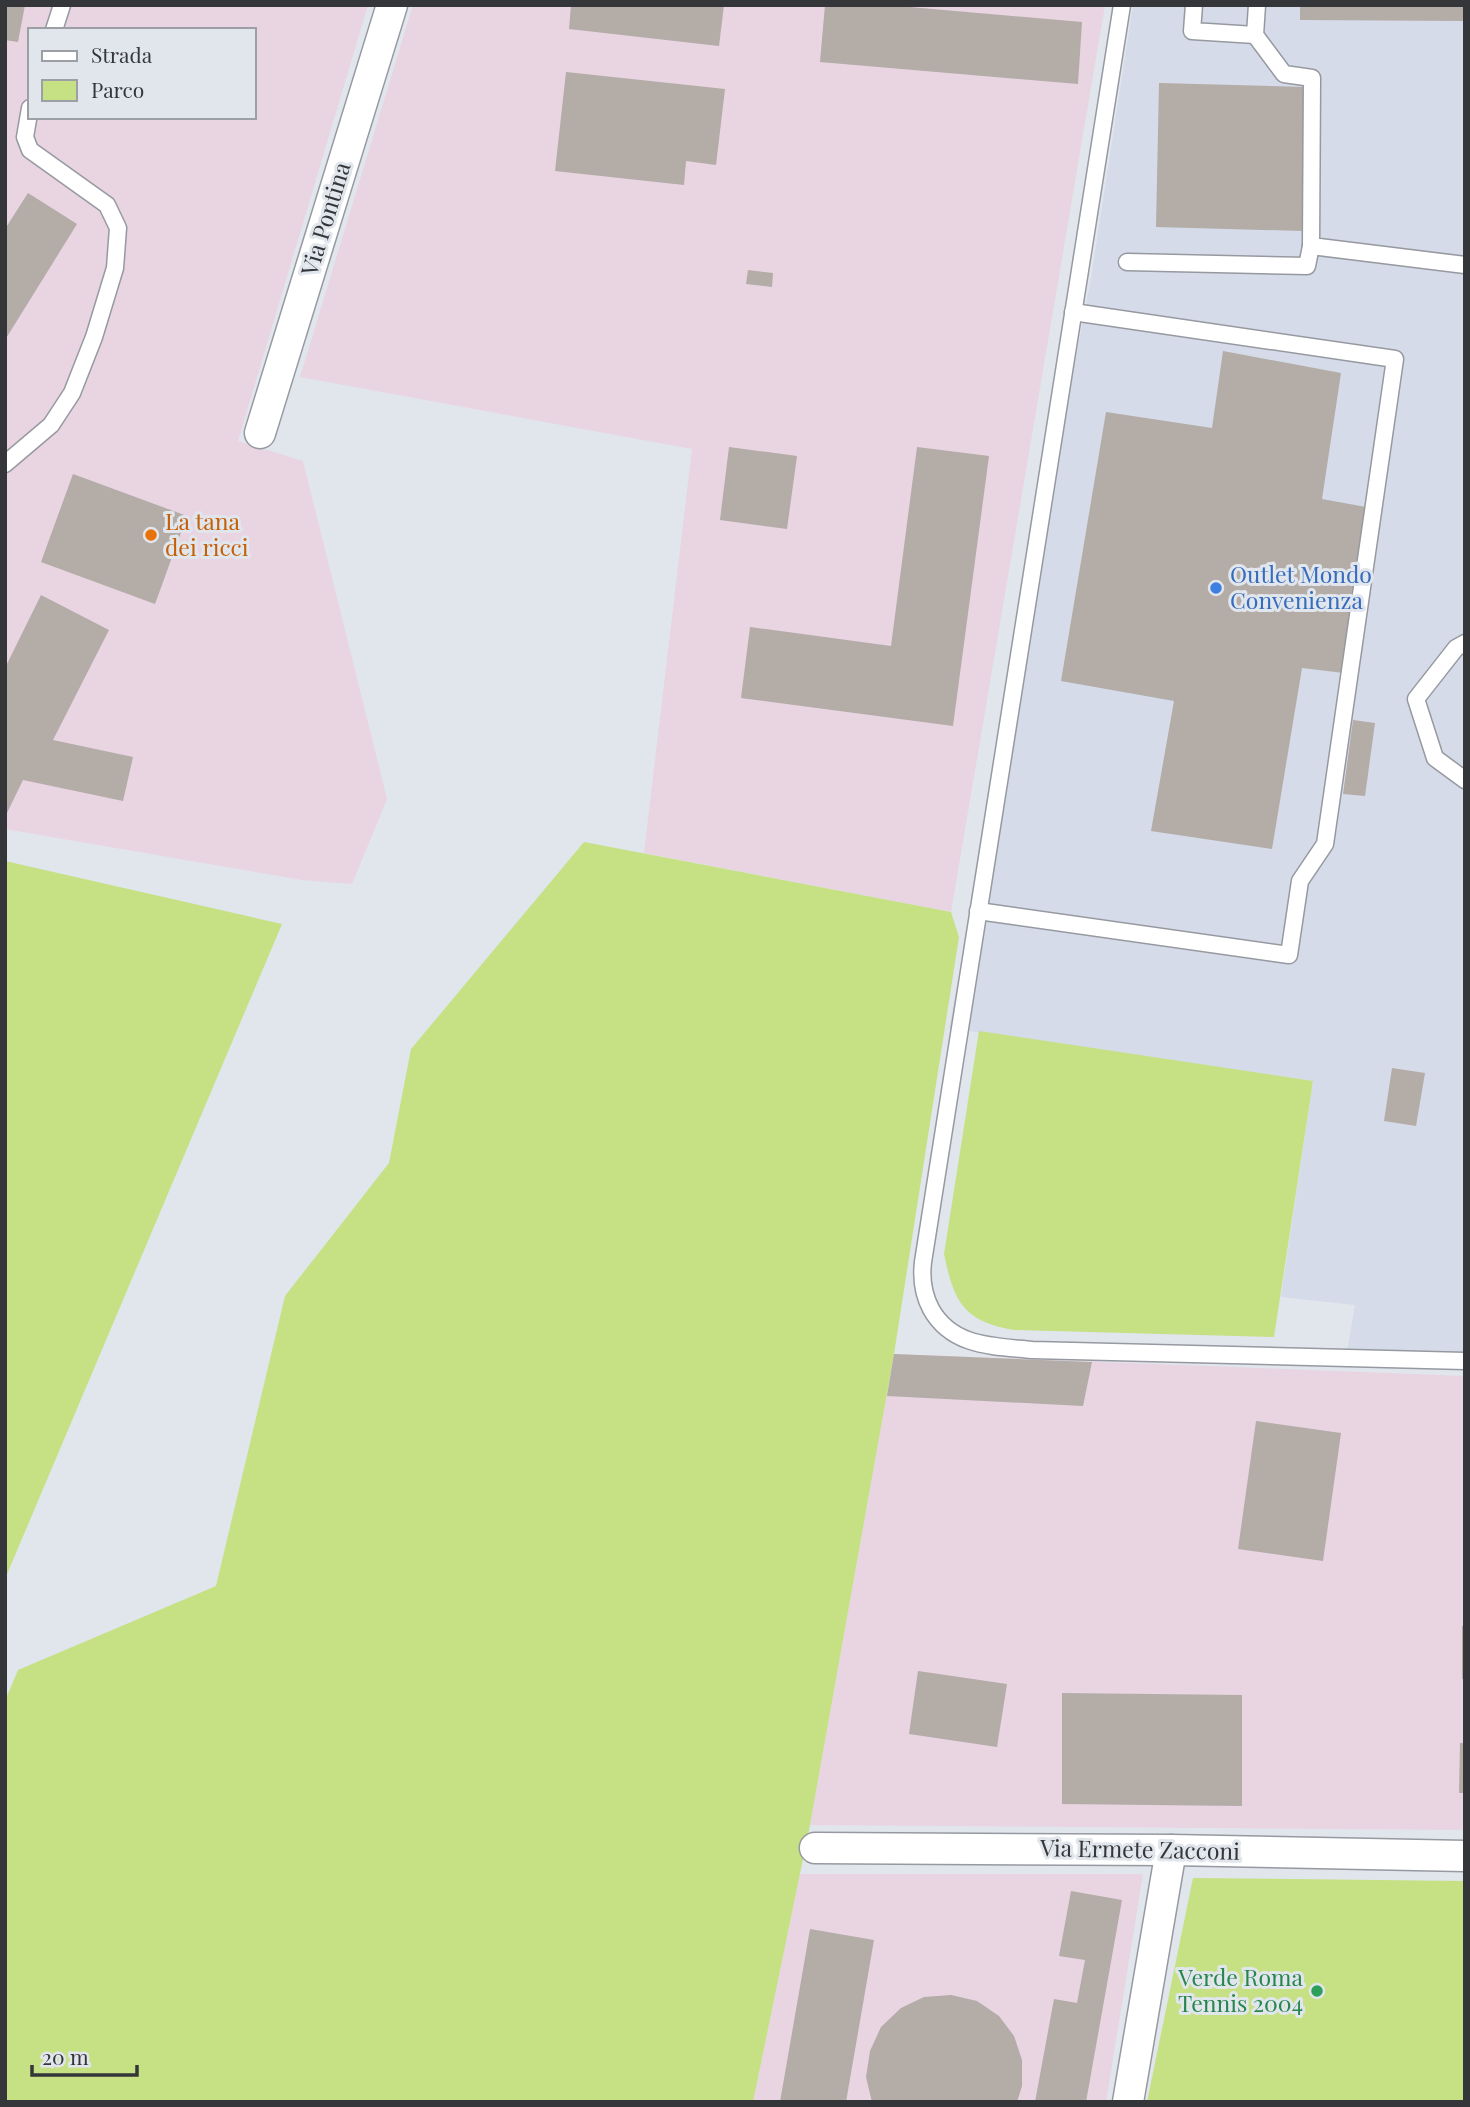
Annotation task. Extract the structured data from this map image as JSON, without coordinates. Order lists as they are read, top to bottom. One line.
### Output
{"streets":{"street":["Via Pontina","Via Ermete Zacconi"]},"places":["La tana dei ricci","Outlet Mondo Convenienza","Verde Roma Tennis 2004"],"legend":["Strada","Parco"],"scale_bar":"20 m"}
